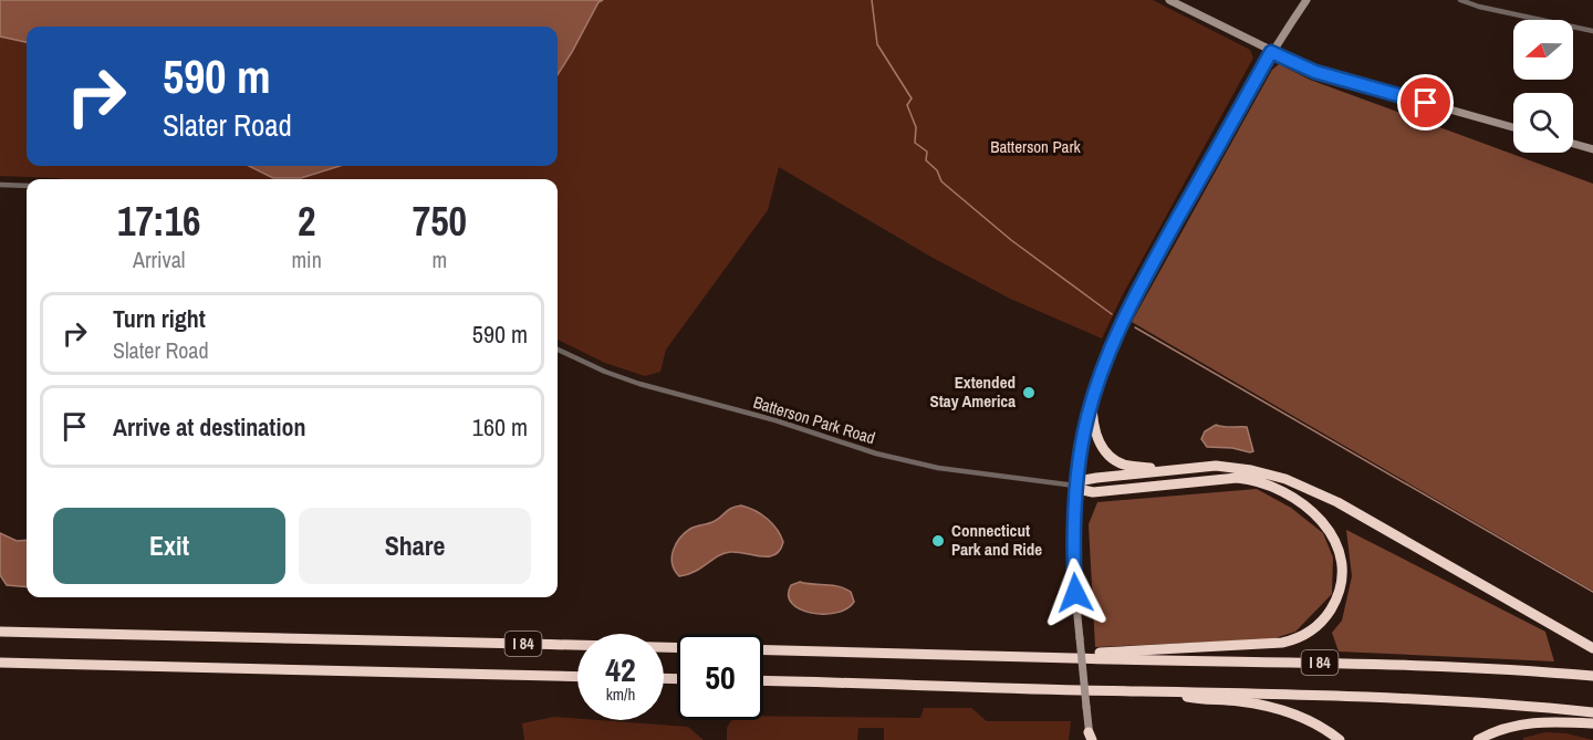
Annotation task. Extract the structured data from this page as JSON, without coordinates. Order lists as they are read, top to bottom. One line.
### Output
{"streets":{"highway":["I 84"],"street":["Batterson Park Road"]},"parks":["Batterson Park"],"places":["Extended Stay America","Connecticut Park and Ride"],"north":"left","page":{"turn":["590 m","Slater Road"],"eta":["17:16","Arrival","2","min","750","m"],"list":[{"name":"Turn right","note":"Slater Road","value":"590 m"},{"name":"Arrive at destination","value":"160 m"}],"buttons":["Exit","Share"],"speed":"42 km/h","limit":"50"}}
